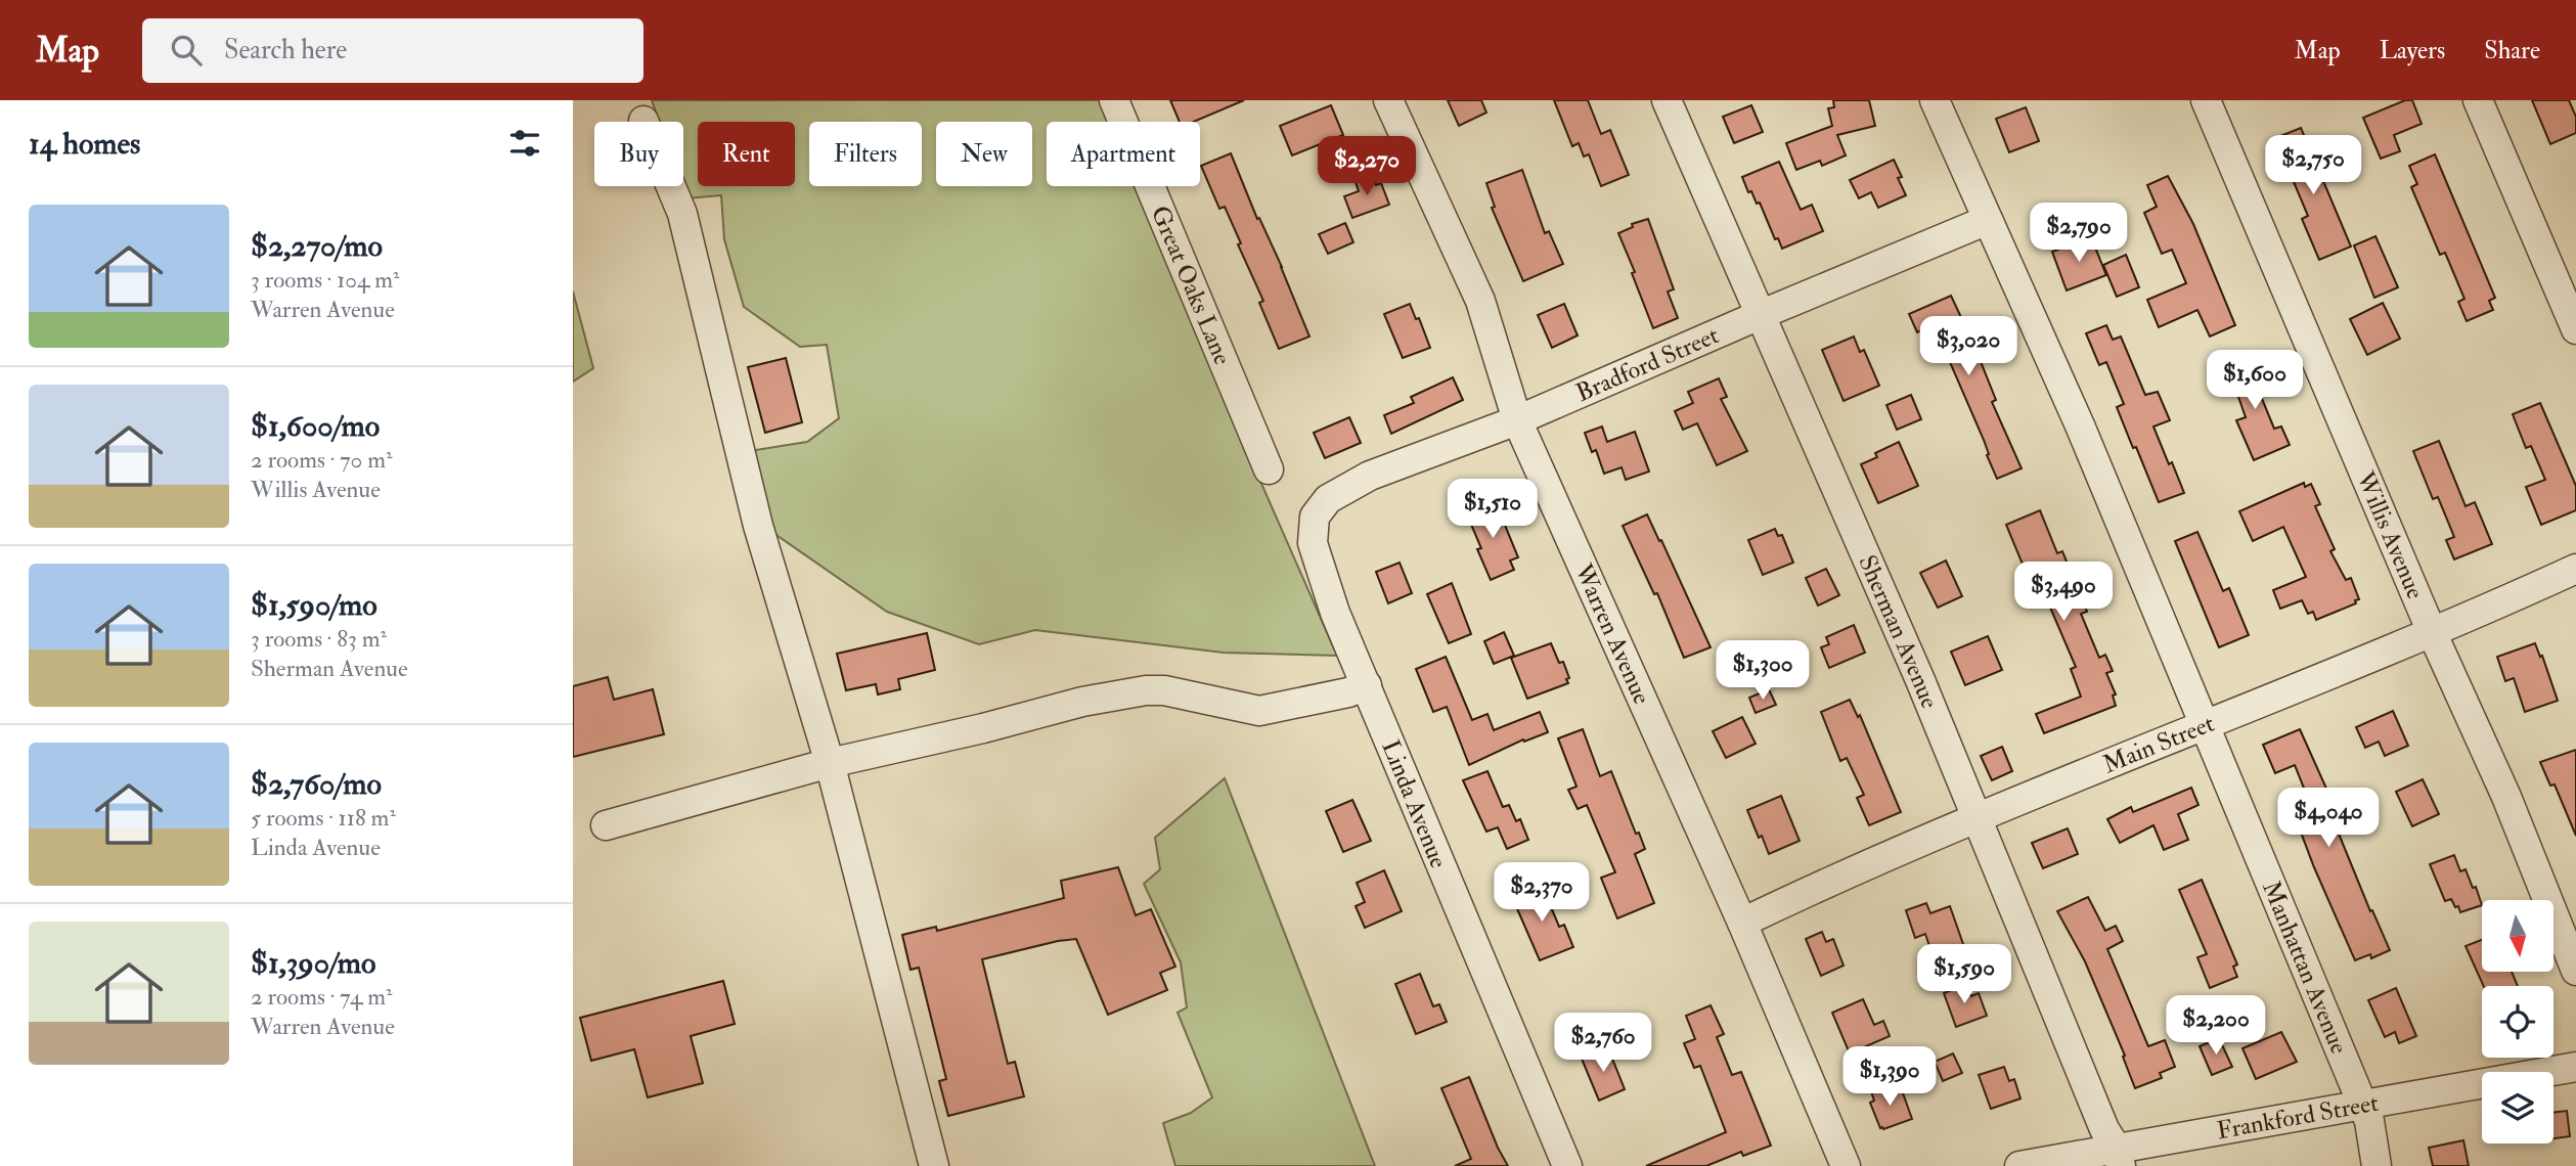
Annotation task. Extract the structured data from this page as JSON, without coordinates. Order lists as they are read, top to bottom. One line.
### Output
{"streets":{"street":["Great Oaks Lane","Bradford Street","Willis Avenue","Sherman Avenue","Warren Avenue","Main Street","Linda Avenue","Manhattan Avenue","Frankford Street"]},"crossings":[["Bradford Street","Sherman Avenue"],["Bradford Street","Warren Avenue"],["Bradford Street","Linda Avenue"],["Bradford Street","Manhattan Avenue"],["Willis Avenue","Main Street"],["Sherman Avenue","Main Street"],["Sherman Avenue","Frankford Street"],["Warren Avenue","Main Street"],["Main Street","Manhattan Avenue"],["Manhattan Avenue","Frankford Street"]],"north":"bottom","page":{"header":"Map","search":"Search here","nav":["Map","Layers","Share"],"heading":"14 homes","chip":["Buy","Rent","Filters","New","Apartment"],"price":["$2,750","$2,270","$2,790","$3,020","$1,600","$1,510","$3,490","$1,300","$4,040","$2,370","$1,590","$2,200","$2,760","$1,390"],"list":[{"name":"$2,270/mo","note":"3 rooms · 104 m² · Warren Avenue"},{"name":"$1,600/mo","note":"2 rooms · 70 m² · Willis Avenue"},{"name":"$1,590/mo","note":"3 rooms · 83 m² · Sherman Avenue"},{"name":"$2,760/mo","note":"5 rooms · 118 m² · Linda Avenue"},{"name":"$1,390/mo","note":"2 rooms · 74 m² · Warren Avenue"}]}}
